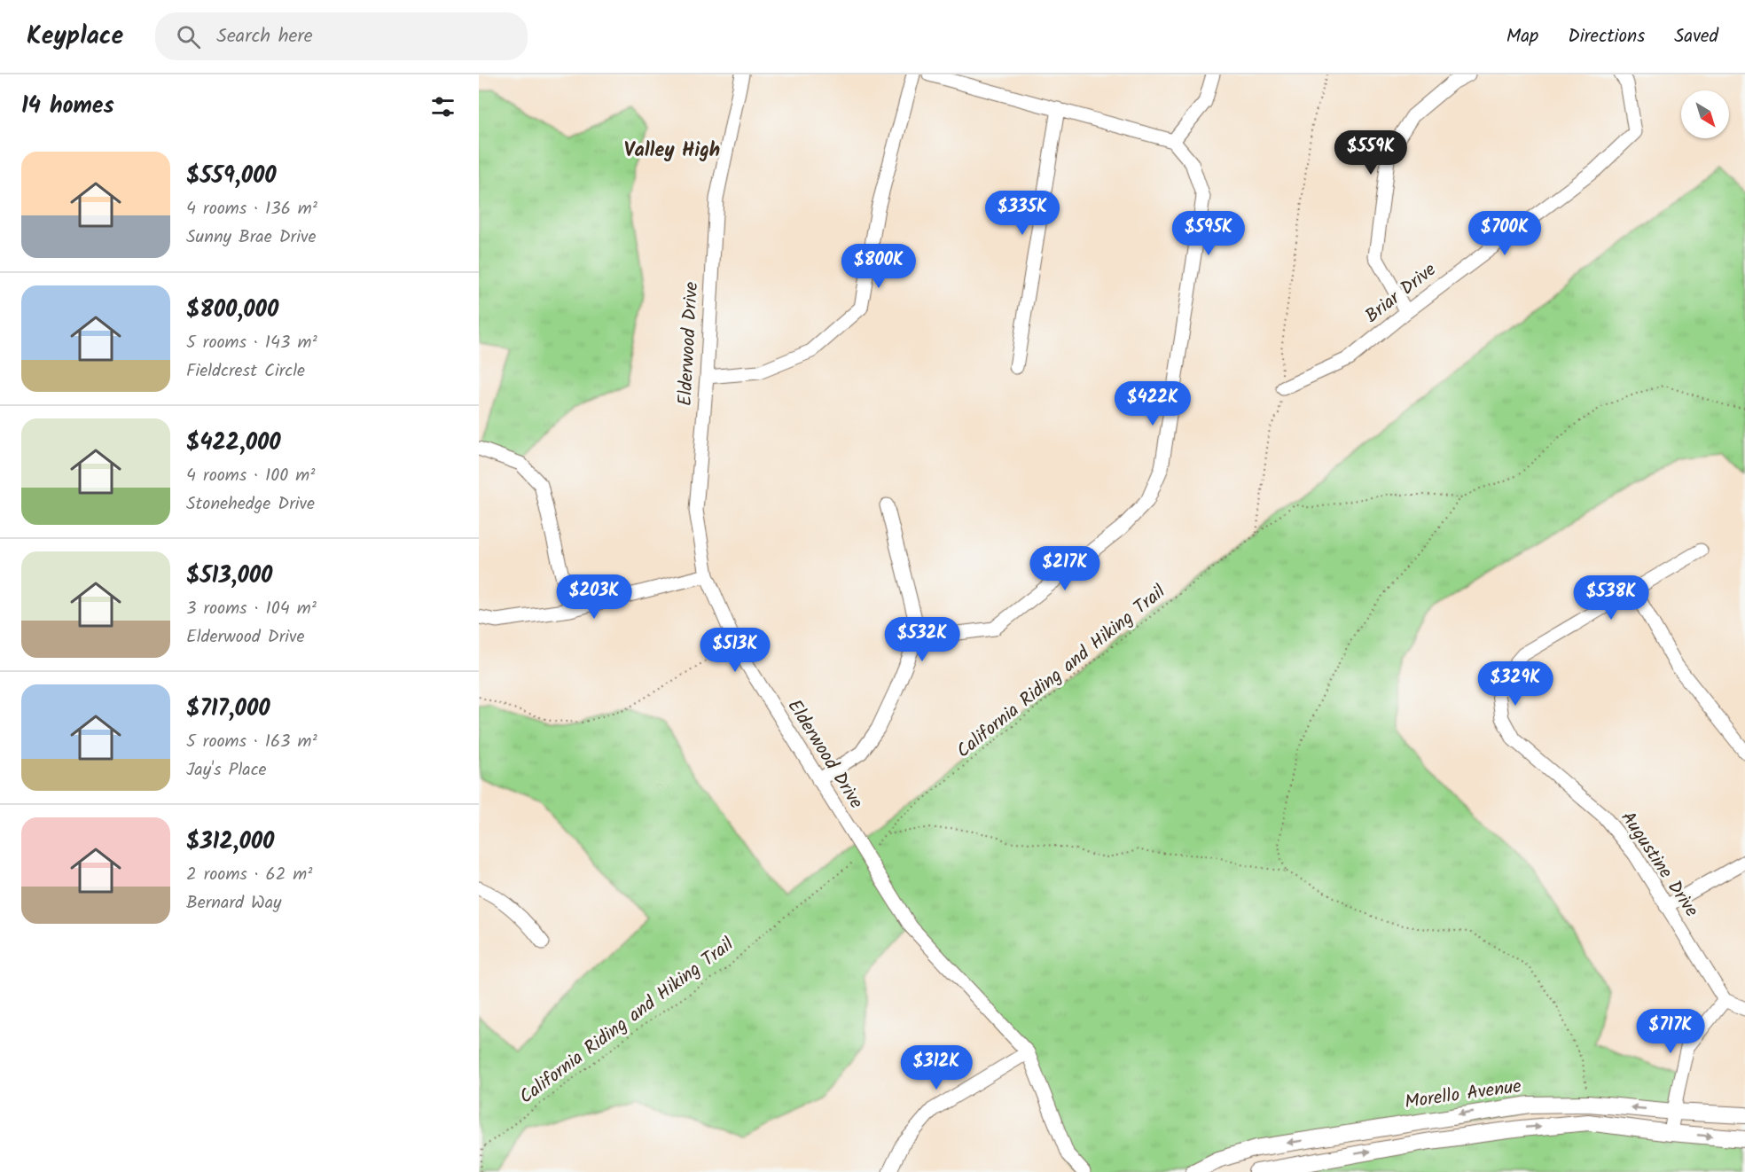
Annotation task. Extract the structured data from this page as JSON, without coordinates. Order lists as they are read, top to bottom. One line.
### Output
{"streets":{"street":["Briar Drive","Elderwood Drive","Augustine Drive","Morello Avenue"],"path":["California Riding and Hiking Trail"]},"crossings":[["Elderwood Drive","California Riding and Hiking Trail"]],"districts":["Valley High"],"north":"bottom right","page":{"header":"Keyplace","search":"Search here","nav":["Map","Directions","Saved"],"heading":"14 homes","price":["$559K","$335K","$595K","$700K","$800K","$422K","$217K","$203K","$538K","$532K","$513K","$329K","$717K","$312K"],"list":[{"name":"$559,000","note":"4 rooms · 136 m² · Sunny Brae Drive"},{"name":"$800,000","note":"5 rooms · 143 m² · Fieldcrest Circle"},{"name":"$422,000","note":"4 rooms · 100 m² · Stonehedge Drive"},{"name":"$513,000","note":"3 rooms · 104 m² · Elderwood Drive"},{"name":"$717,000","note":"5 rooms · 163 m² · Jay's Place"},{"name":"$312,000","note":"2 rooms · 62 m² · Bernard Way"}]}}
